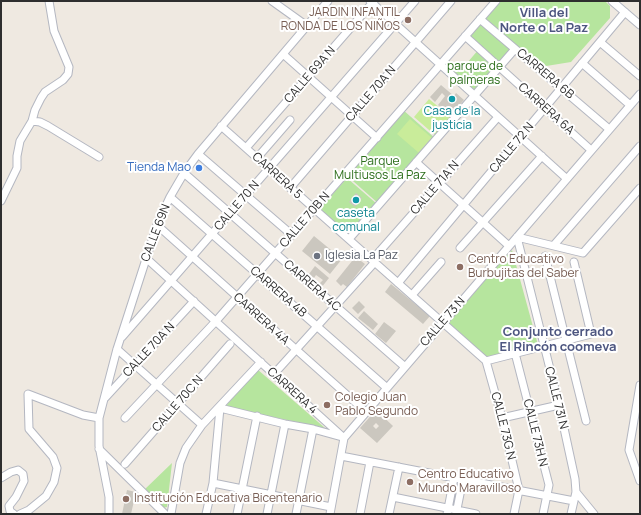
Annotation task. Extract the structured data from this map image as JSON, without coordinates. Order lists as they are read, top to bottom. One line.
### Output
{"streets":{"street":["CARRERA 6B","CALLE 69A N","CALLE 70A N","CARRERA 6A","CALLE 72 N","CARRERA 5","CALLE 71A N","CALLE 70 N","CALLE 70B N","CALLE 69N","CARRERA 4C","CARRERA 4B","CARRERA 4A","CALLE 73 N","CARRERA 4","CALLE 73I N","CALLE 70C N","CALLE 73G N","CALLE 73H N"]},"crossings":[["CARRERA 6B","CALLE 72 N"],["CARRERA 6B","CALLE 70B N"],["CARRERA 6B","CALLE 73 N"],["CALLE 69A N","CARRERA 5"],["CALLE 70A N","CARRERA 5"],["CALLE 70A N","CALLE 69N"],["CALLE 70A N","CARRERA 4"],["CARRERA 6A","CALLE 72 N"],["CARRERA 6A","CALLE 70B N"],["CARRERA 6A","CALLE 73 N"],["CALLE 72 N","CARRERA 5"],["CARRERA 5","CALLE 71A N"],["CARRERA 5","CALLE 70 N"],["CARRERA 5","CALLE 70B N"],["CARRERA 5","CALLE 69N"],["CARRERA 5","CALLE 73 N"],["CARRERA 5","CALLE 73G N"],["CALLE 71A N","CARRERA 4C"],["CALLE 71A N","CARRERA 4B"],["CALLE 71A N","CARRERA 4A"],["CALLE 71A N","CARRERA 4"],["CALLE 70 N","CALLE 69N"],["CALLE 70 N","CARRERA 4C"],["CALLE 70 N","CARRERA 4B"],["CALLE 70 N","CARRERA 4A"],["CALLE 70 N","CARRERA 4"],["CALLE 70B N","CARRERA 4C"],["CALLE 70B N","CARRERA 4B"],["CALLE 70B N","CARRERA 4A"],["CALLE 70B N","CARRERA 4"],["CALLE 69N","CARRERA 4C"],["CALLE 69N","CARRERA 4B"],["CALLE 69N","CARRERA 4A"],["CALLE 69N","CARRERA 4"],["CARRERA 4C","CALLE 73 N"],["CARRERA 4B","CALLE 73 N"],["CARRERA 4A","CALLE 73 N"],["CALLE 73 N","CARRERA 4"],["CALLE 73 N","CALLE 73I N"]],"districts":["Villa del Norte o La Paz","Conjunto cerrado El Rincón coomeva"],"parks":["parque de palmeras","Parque Multiusos La Paz"],"places":["JARDIN INFANTIL RONDA DE LOS NIÑOS","Casa de la justicia","Tienda Mao","caseta comunal","Iglesia La Paz","Centro Educativo Burbujitas del Saber","Colegio Juan Pablo Segundo","Centro Educativo Mundo Maravilloso","Institución Educativa Bicentenario"]}
